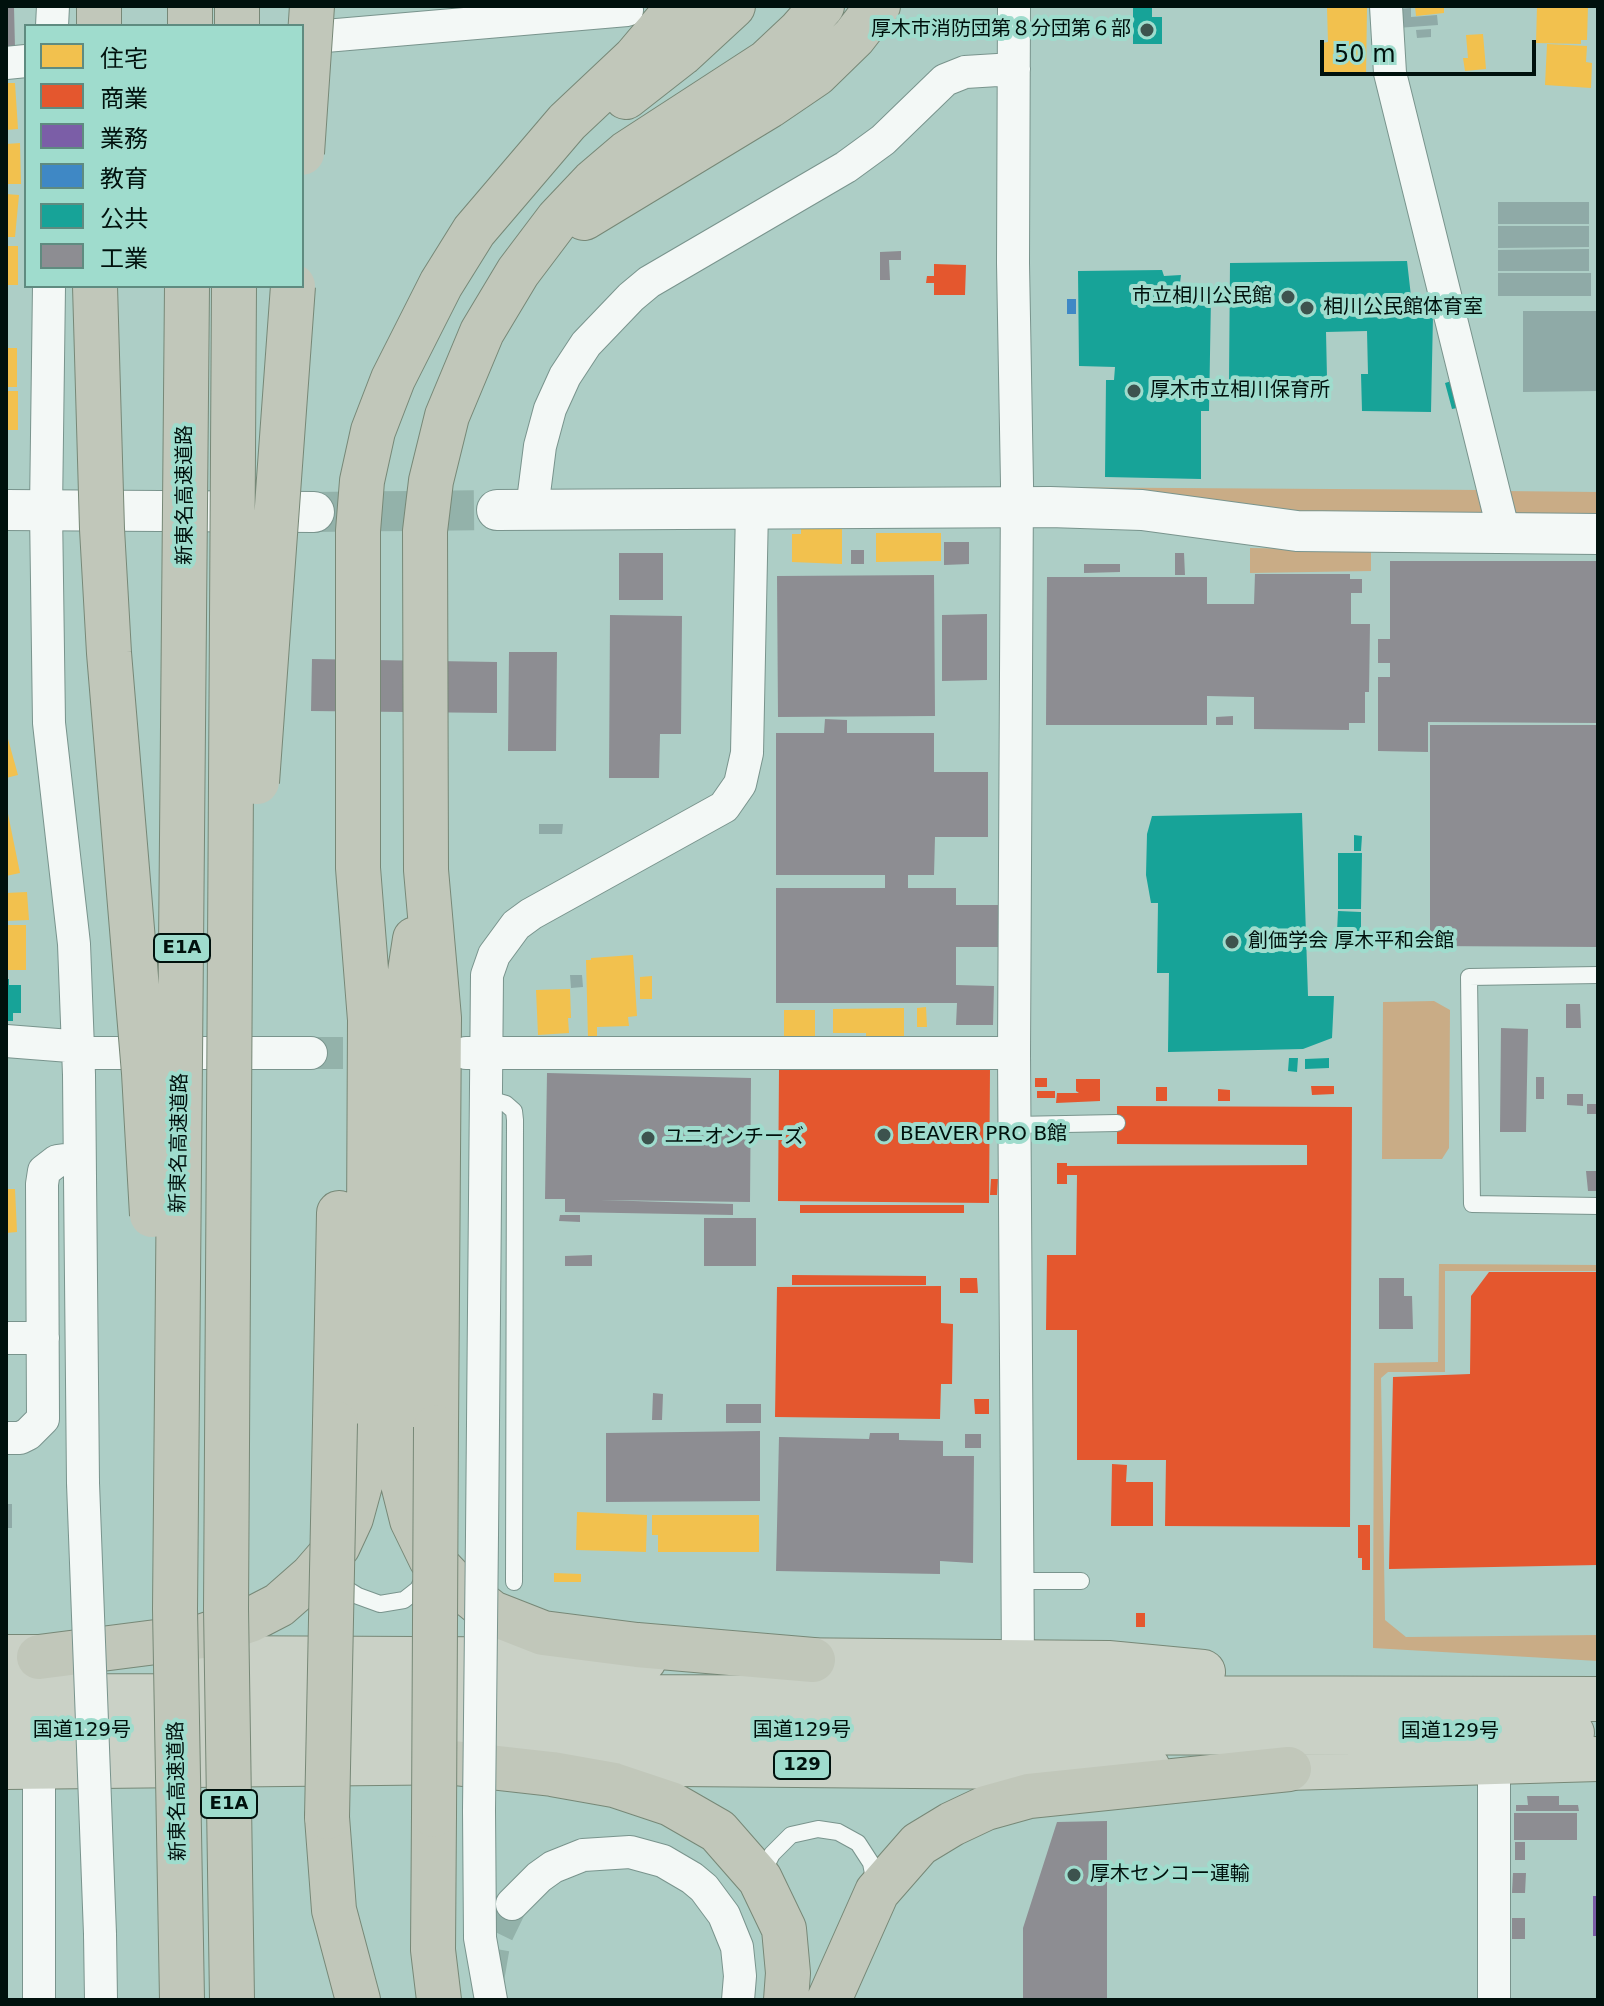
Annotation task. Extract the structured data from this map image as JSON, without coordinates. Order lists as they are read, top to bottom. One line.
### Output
{"streets":{"highway":["新東名高速道路","E1A","国道129号","129"]},"places":["厚木市消防団第８分団第６部","市立相川公民館","相川公民館体育室","厚木市立相川保育所","創価学会 厚木平和会館","BEAVER PRO B館","ユニオンチーズ","厚木センコー運輸"],"legend":["住宅","商業","業務","教育","公共","工業"],"scale_bar":"50 m"}
